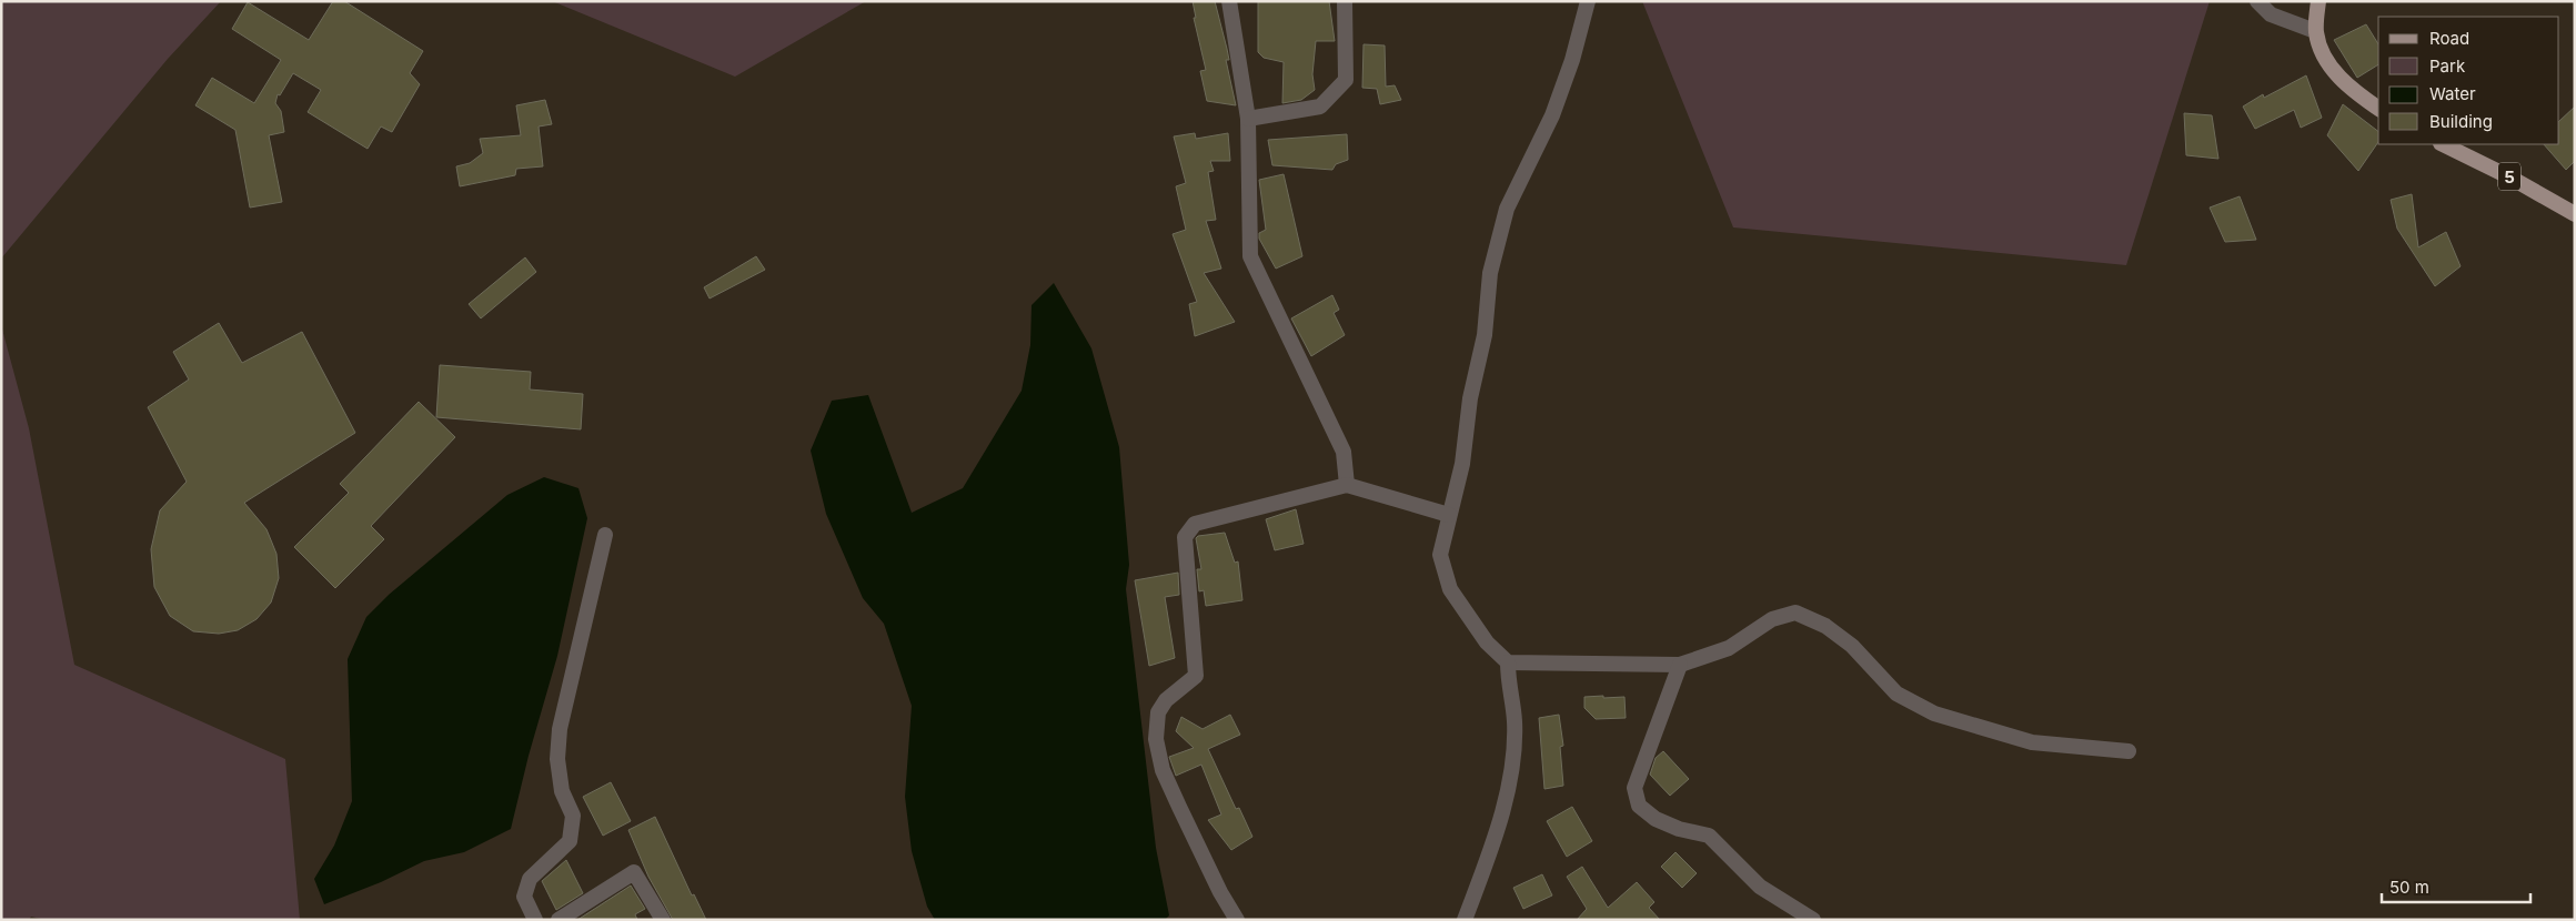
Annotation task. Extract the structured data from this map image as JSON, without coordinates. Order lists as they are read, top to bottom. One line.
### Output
{"streets":{"main road":["5"]},"legend":["Road","Park","Water","Building"],"scale_bar":"50 m"}
